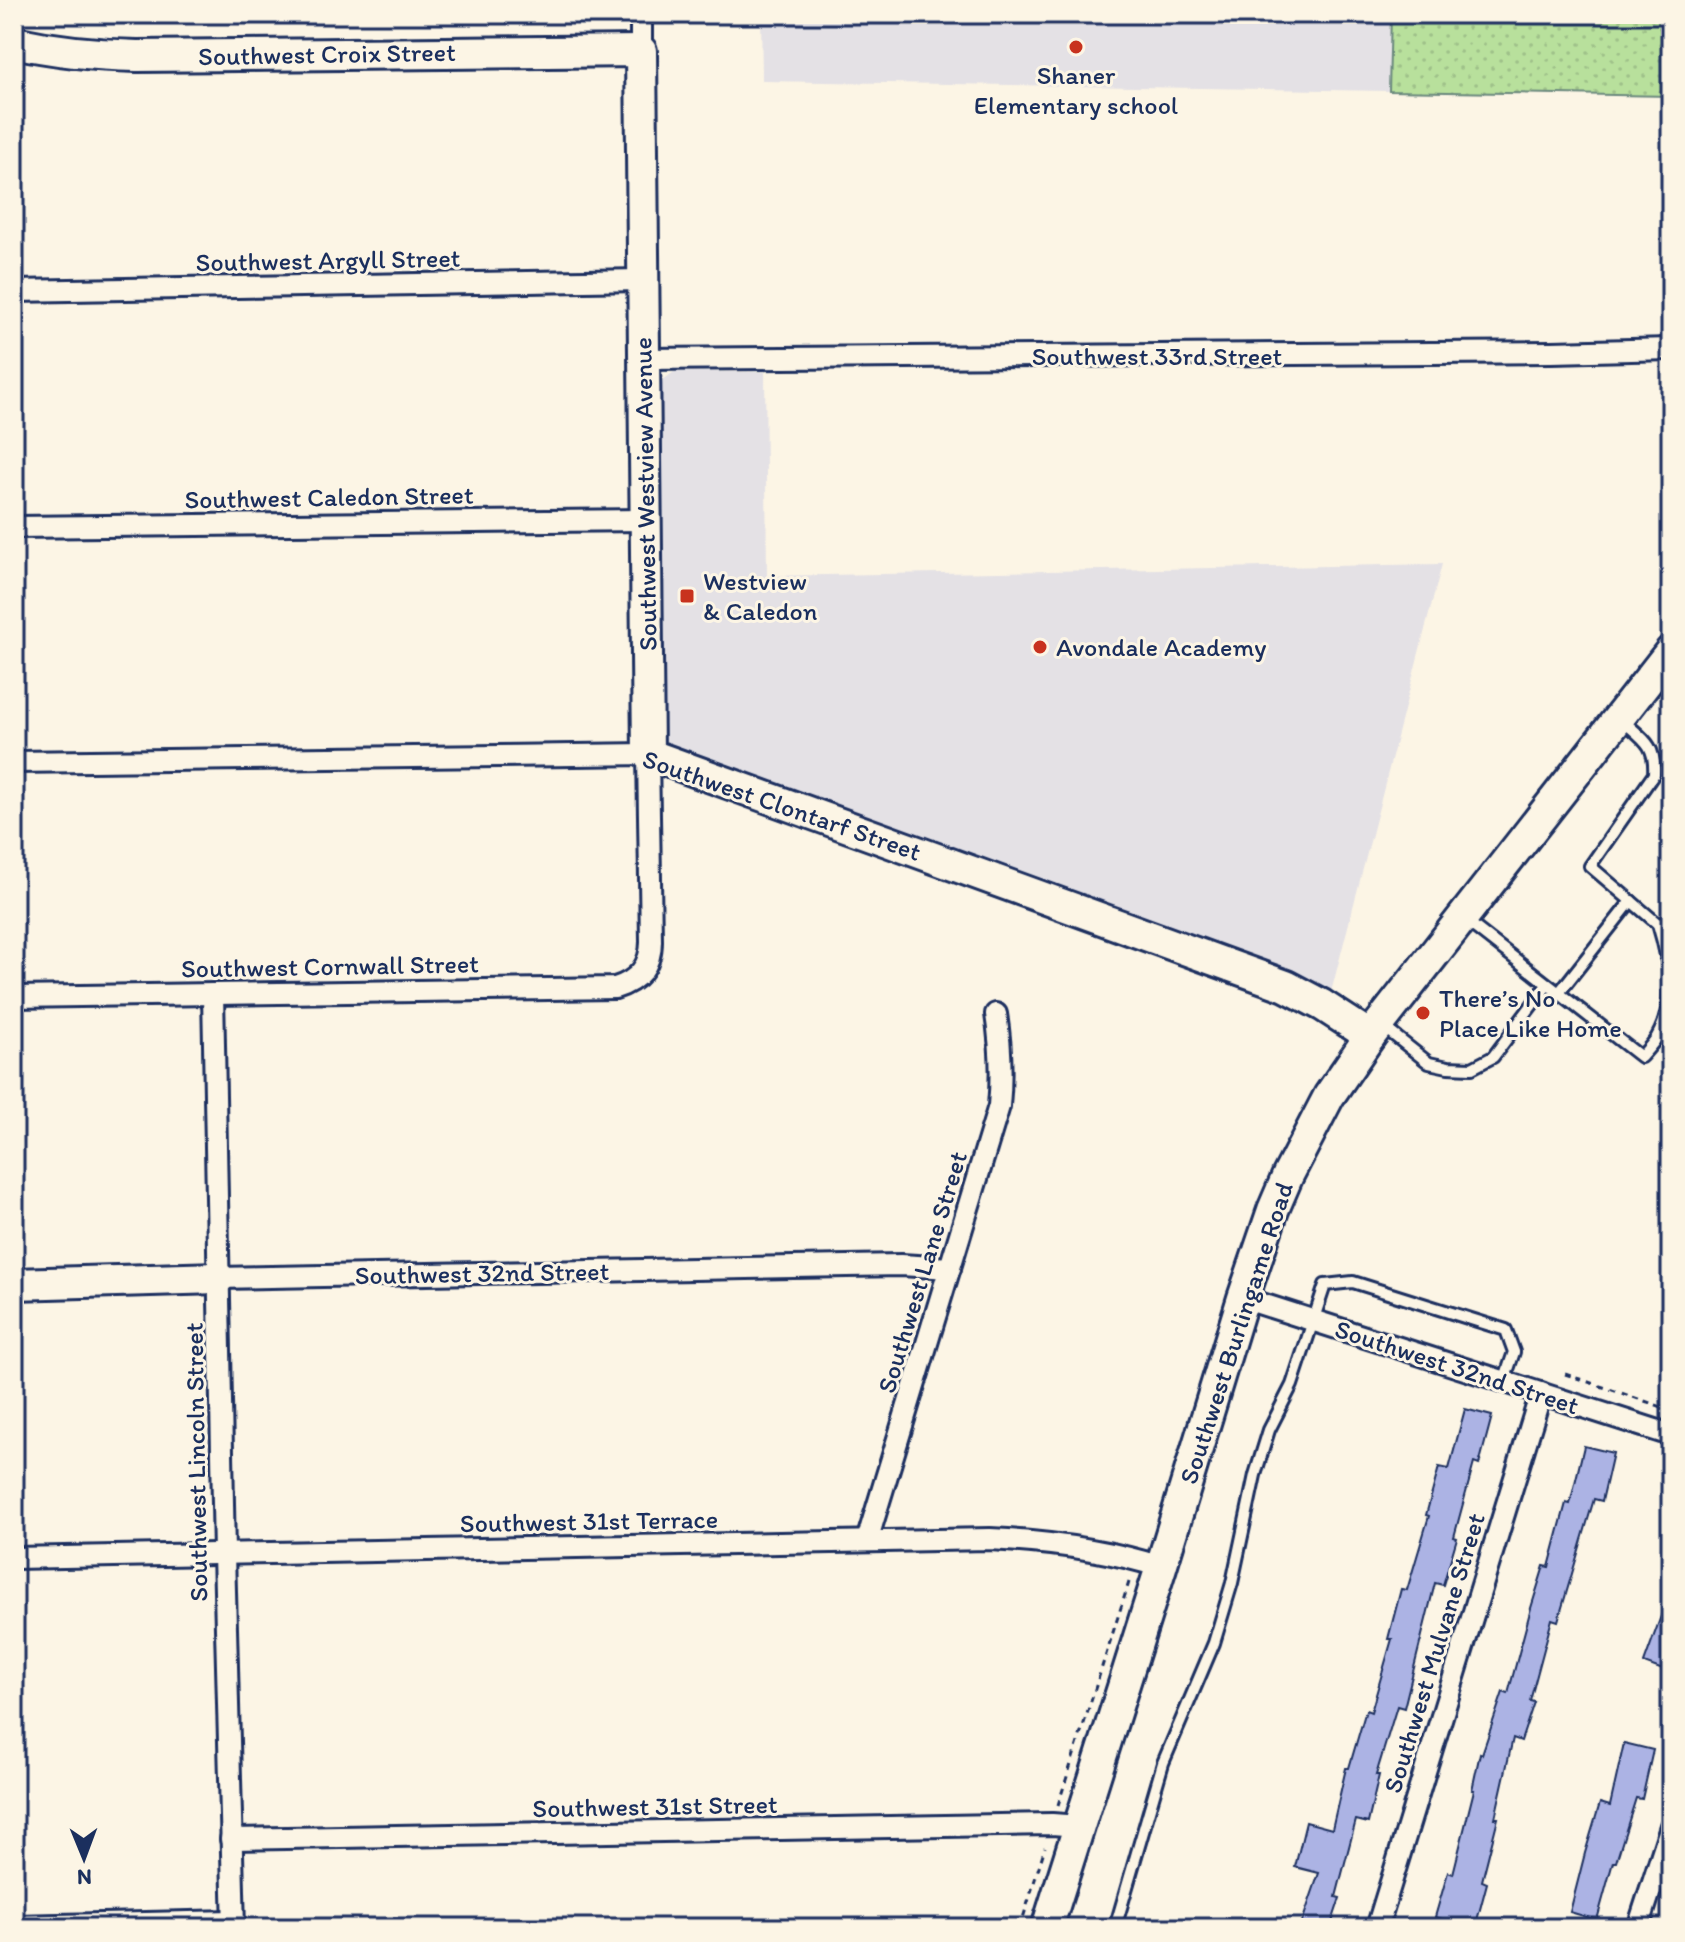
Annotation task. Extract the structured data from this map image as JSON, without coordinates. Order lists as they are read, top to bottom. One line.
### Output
{"streets":{"street":["Southwest Croix Street","Southwest Argyll Street","Southwest 33rd Street","Southwest Westview Avenue","Southwest Caledon Street","Southwest Clontarf Street","Southwest Cornwall Street","Southwest Lane Street","Southwest 32nd Street","Southwest Burlingame Road","Southwest Lincoln Street","Southwest 31st Terrace","Southwest Mulvane Street","Southwest 31st Street"]},"crossings":[["Southwest Croix Street","Southwest Westview Avenue"],["Southwest Argyll Street","Southwest Westview Avenue"],["Southwest 33rd Street","Southwest Westview Avenue"],["Southwest Westview Avenue","Southwest Caledon Street"],["Southwest Westview Avenue","Southwest Clontarf Street"],["Southwest Westview Avenue","Southwest Cornwall Street"],["Southwest Clontarf Street","Southwest Burlingame Road"],["Southwest Cornwall Street","Southwest Lincoln Street"],["Southwest Lane Street","Southwest 32nd Street"],["Southwest Lane Street","Southwest 31st Terrace"],["Southwest 32nd Street","Southwest Burlingame Road"],["Southwest 32nd Street","Southwest Lincoln Street"],["Southwest 32nd Street","Southwest Mulvane Street"],["Southwest Burlingame Road","Southwest 31st Terrace"],["Southwest Burlingame Road","Southwest 31st Street"],["Southwest Lincoln Street","Southwest 31st Terrace"],["Southwest Lincoln Street","Southwest 31st Street"]],"places":{"other":["Shaner Elementary school","Avondale Academy","There’s No Place Like Home"],"transit":["Westview & Caledon"]},"north":"bottom"}
